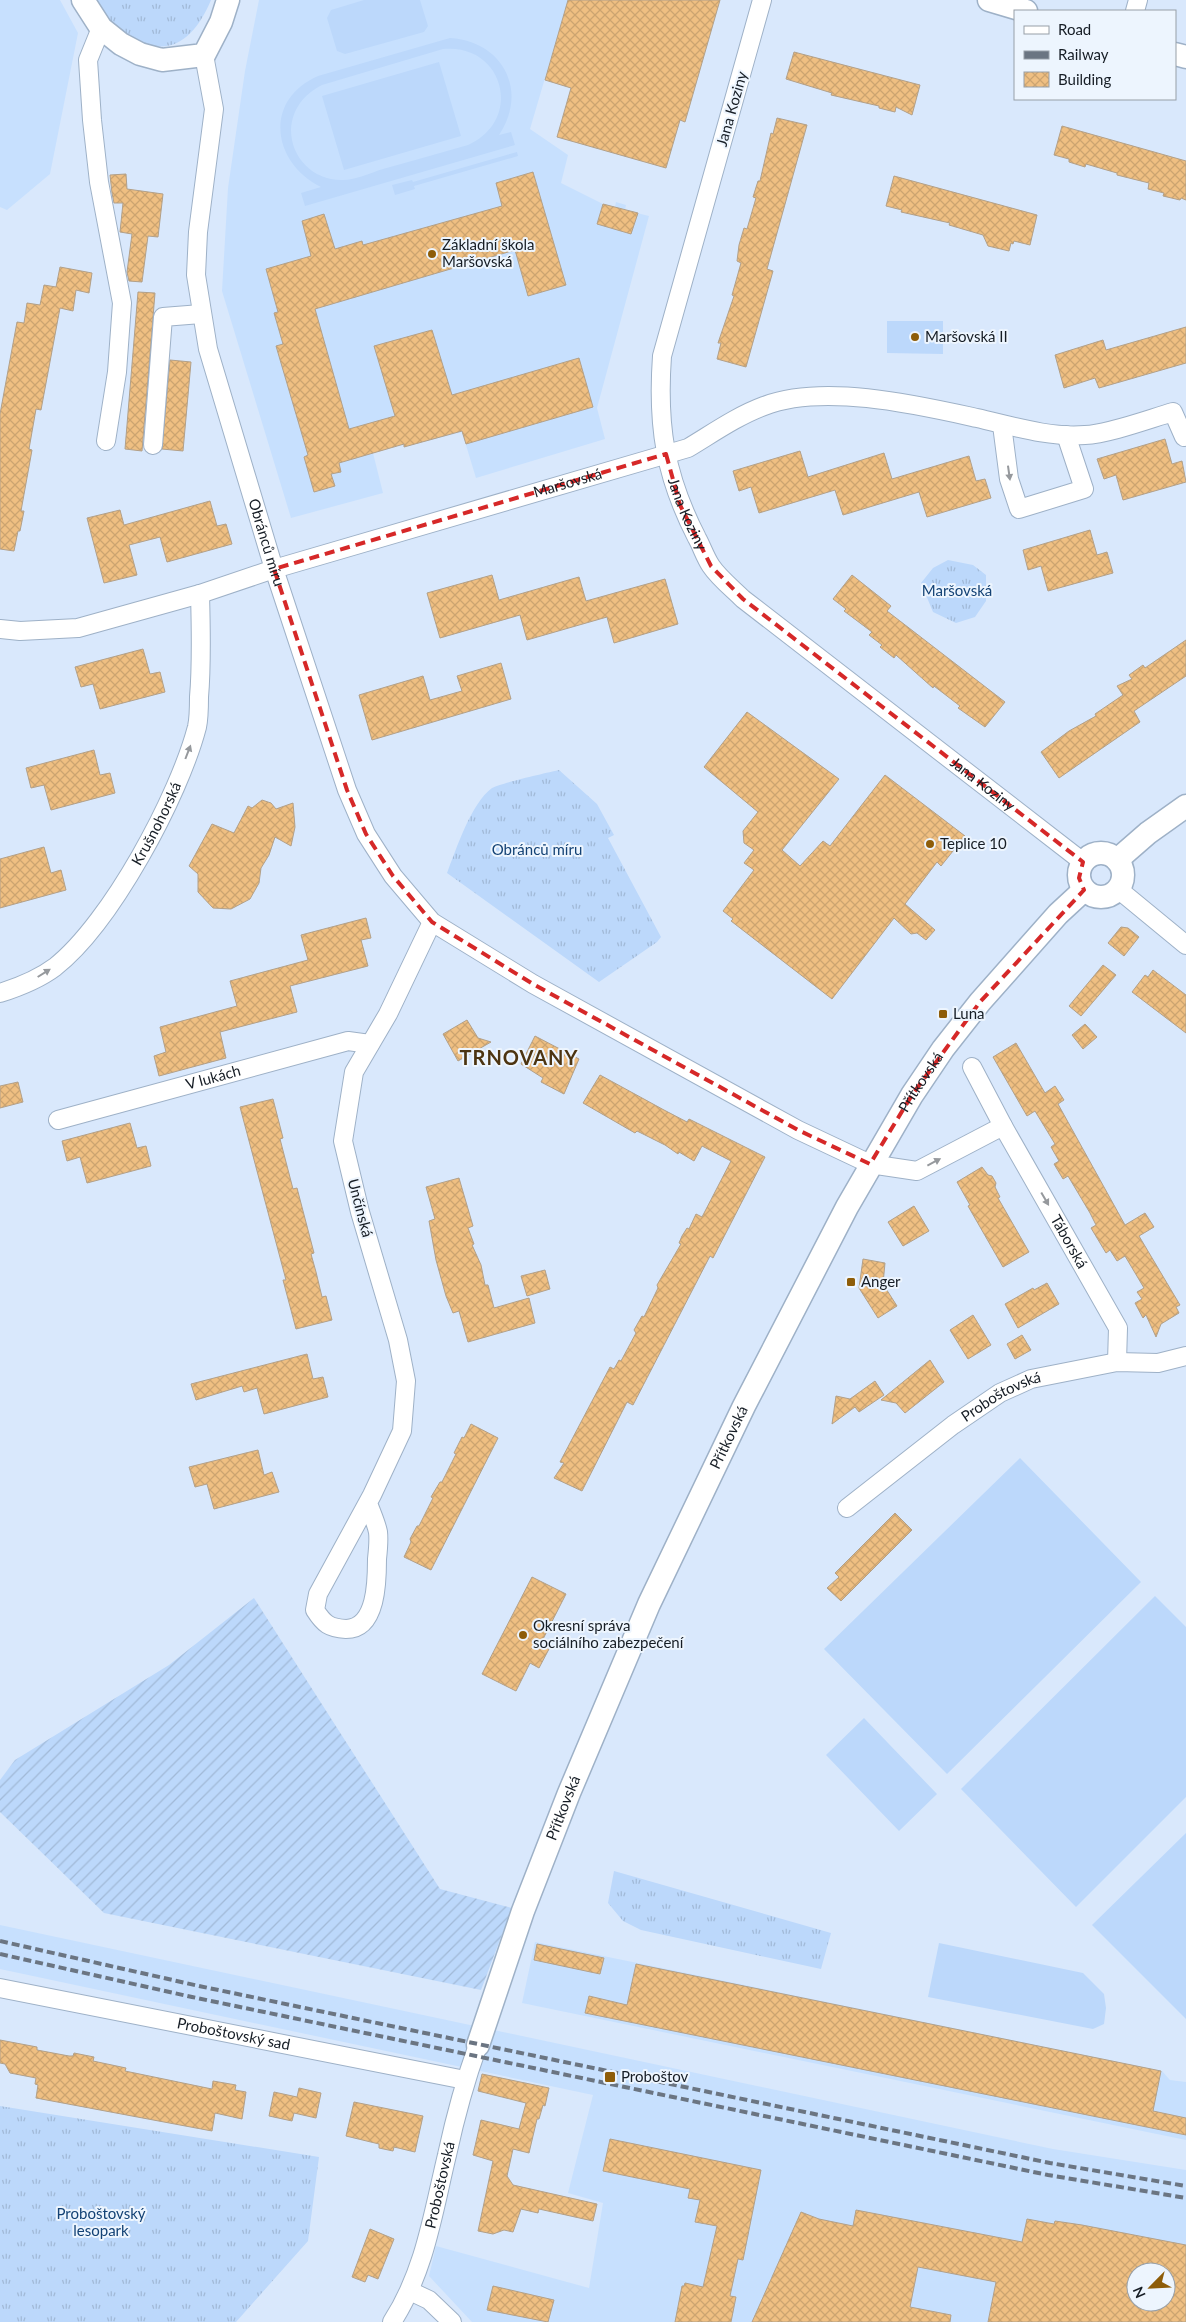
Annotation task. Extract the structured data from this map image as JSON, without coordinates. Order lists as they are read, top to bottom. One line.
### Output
{"streets":{"street":["Jana Koziny","Maršovská","Obránců míru","Krušnohorská","V lukách","Přítkovská","Unčínská","Táborská","Proboštovská","Proboštovský sad"]},"crossings":[["Jana Koziny","Maršovská"],["Jana Koziny","Přítkovská"],["Maršovská","Obránců míru"],["Obránců míru","Přítkovská"],["Obránců míru","Unčínská"],["V lukách","Unčínská"],["Přítkovská","Proboštovská"],["Táborská","Proboštovská"],["Proboštovská","Proboštovský sad"]],"one_way":["Krušnohorská","Táborská"],"districts":["TRNOVANY"],"parks":["Maršovská","Obránců míru","Proboštovský lesopark"],"places":{"other":["Základní škola Maršovská","Maršovská II","Teplice 10","Okresní správa sociálního zabezpečení"],"transit":["Luna","Anger","Proboštov"]},"legend":["Road","Railway","Building"],"north":"bottom left"}
